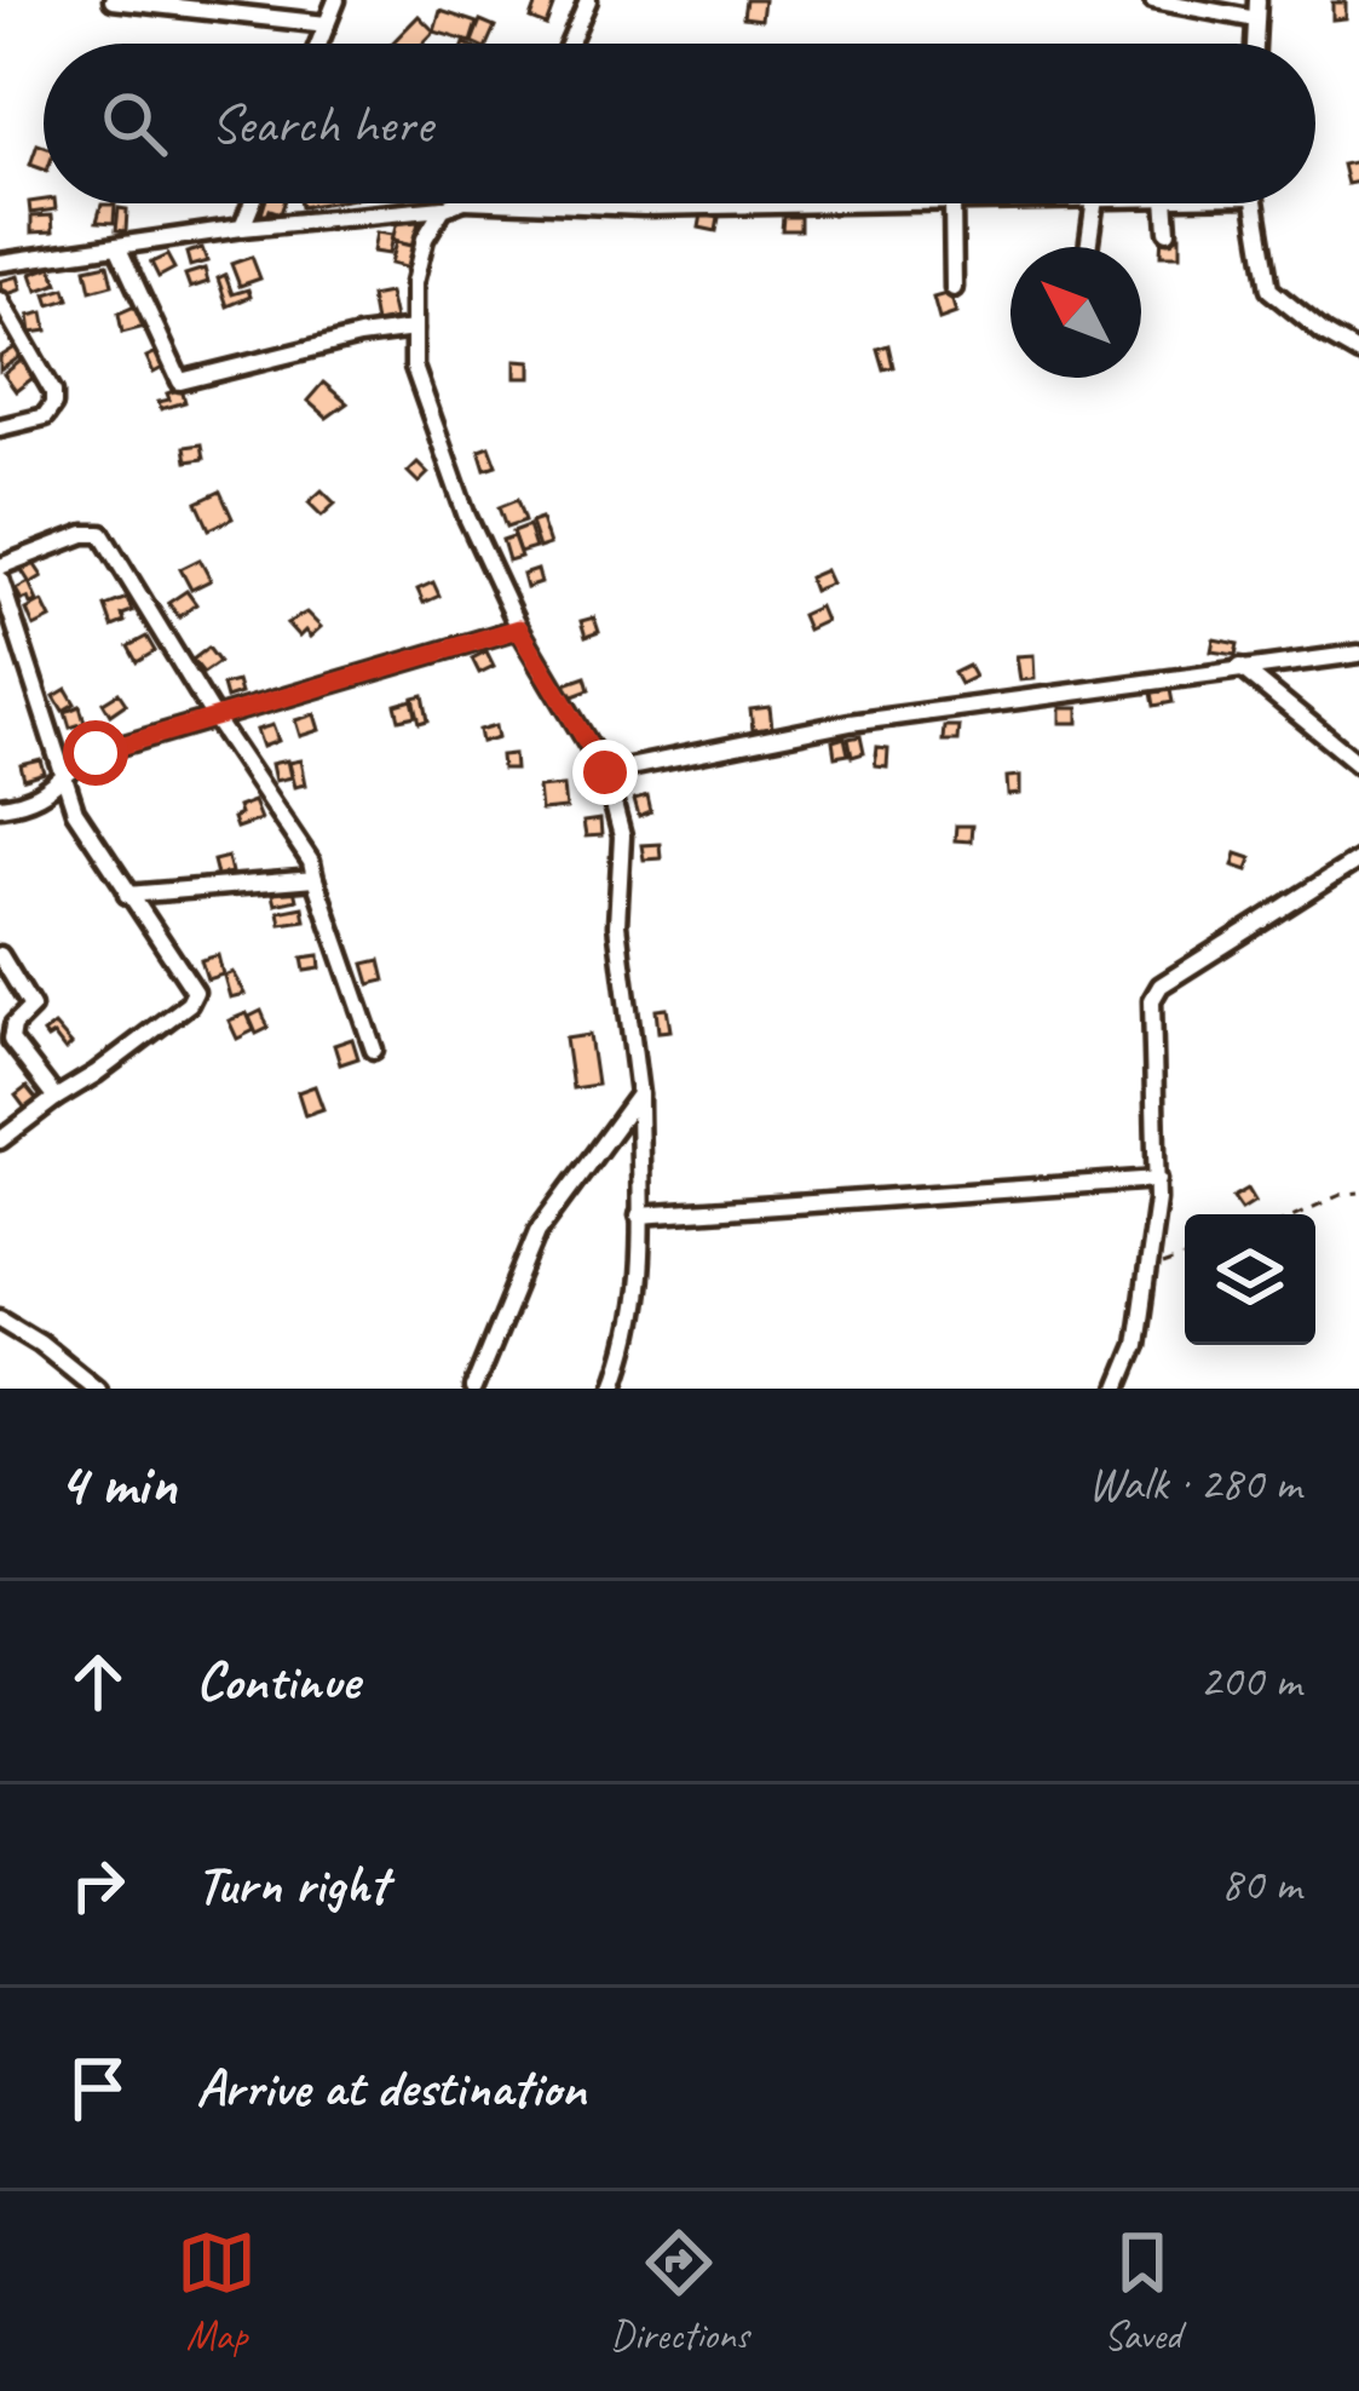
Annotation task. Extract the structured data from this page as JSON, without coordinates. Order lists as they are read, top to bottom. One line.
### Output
{"north":"top left","page":{"search":"Search here","heading":["4 min","Walk · 280 m"],"list":[["Continue","200 m"],["Turn right","80 m"],"Arrive at destination"],"nav":["Map","Directions","Saved"]}}
